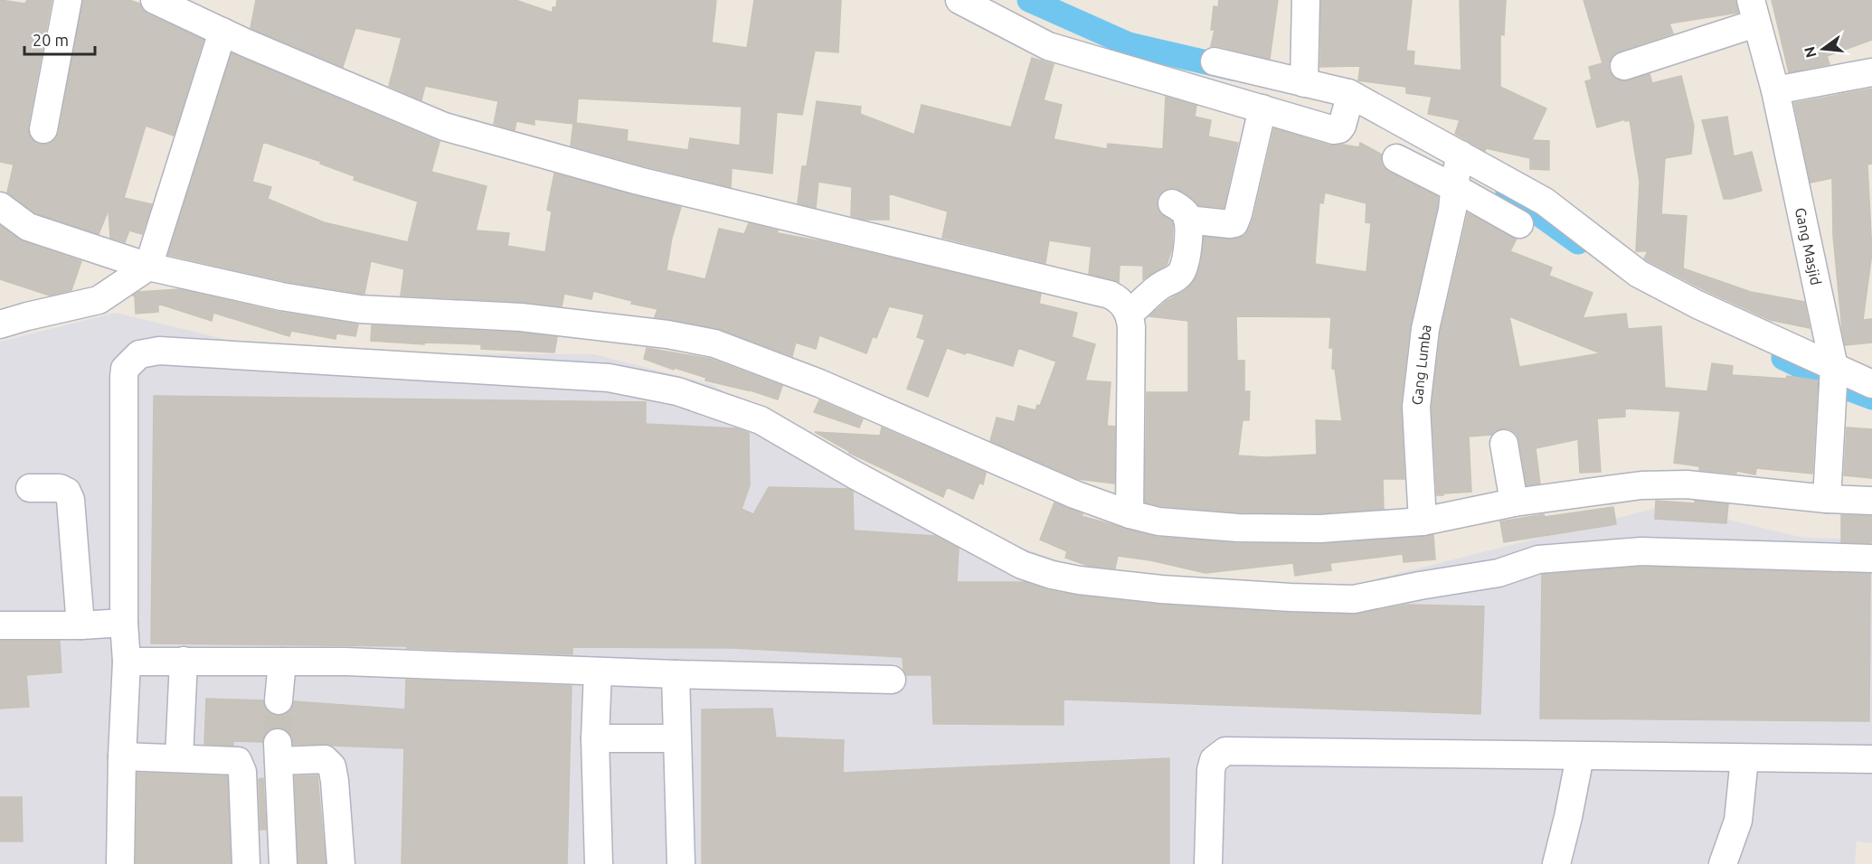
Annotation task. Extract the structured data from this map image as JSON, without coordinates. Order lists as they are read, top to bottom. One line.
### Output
{"streets":{"street":["Gang Masjid","Gang Lumba"]},"scale_bar":"20 m","north":"left"}
